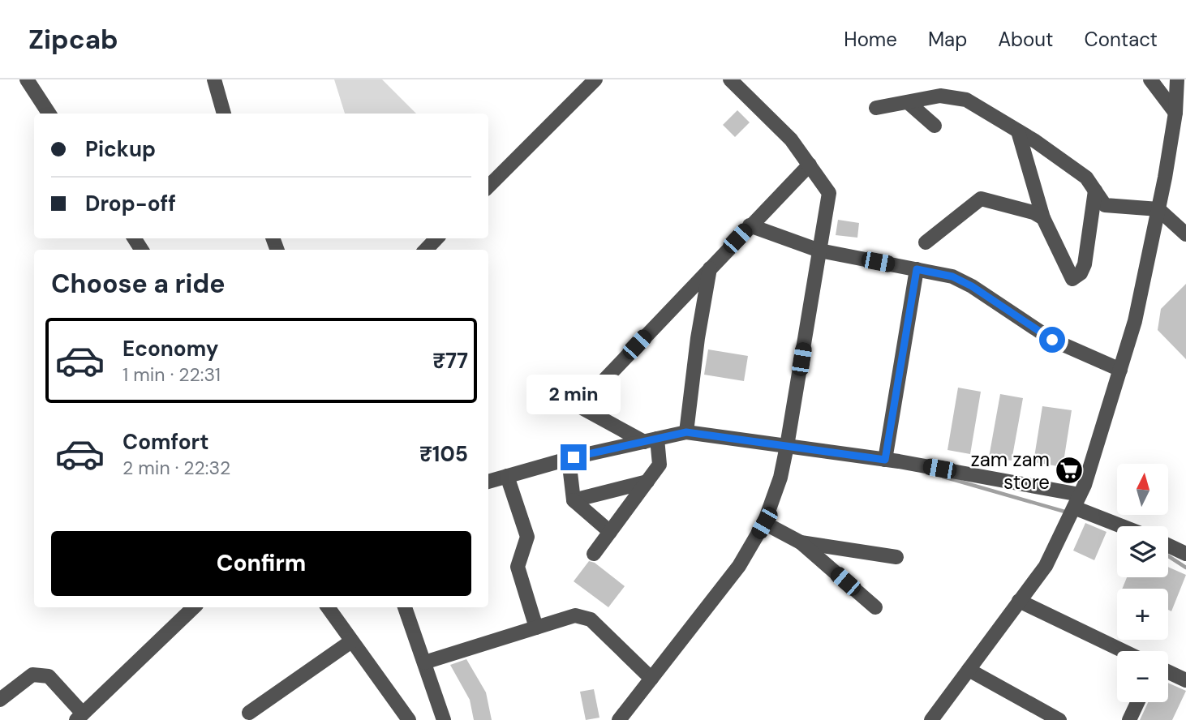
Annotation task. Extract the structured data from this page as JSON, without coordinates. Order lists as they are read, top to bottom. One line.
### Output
{"places":{"supermarket":["zam zam store"]},"north":"top","page":{"header":"Zipcab","nav":["Home","Map","About","Contact"],"banner":["Pickup","Drop-off"],"heading":"Choose a ride","list":[{"name":"Economy","note":"1 min · 22:31","value":"₹77"},{"name":"Comfort","note":"2 min · 22:32","value":"₹105"}],"bubble":"2 min","map_buttons":["+","−"],"buttons":"Confirm"}}
